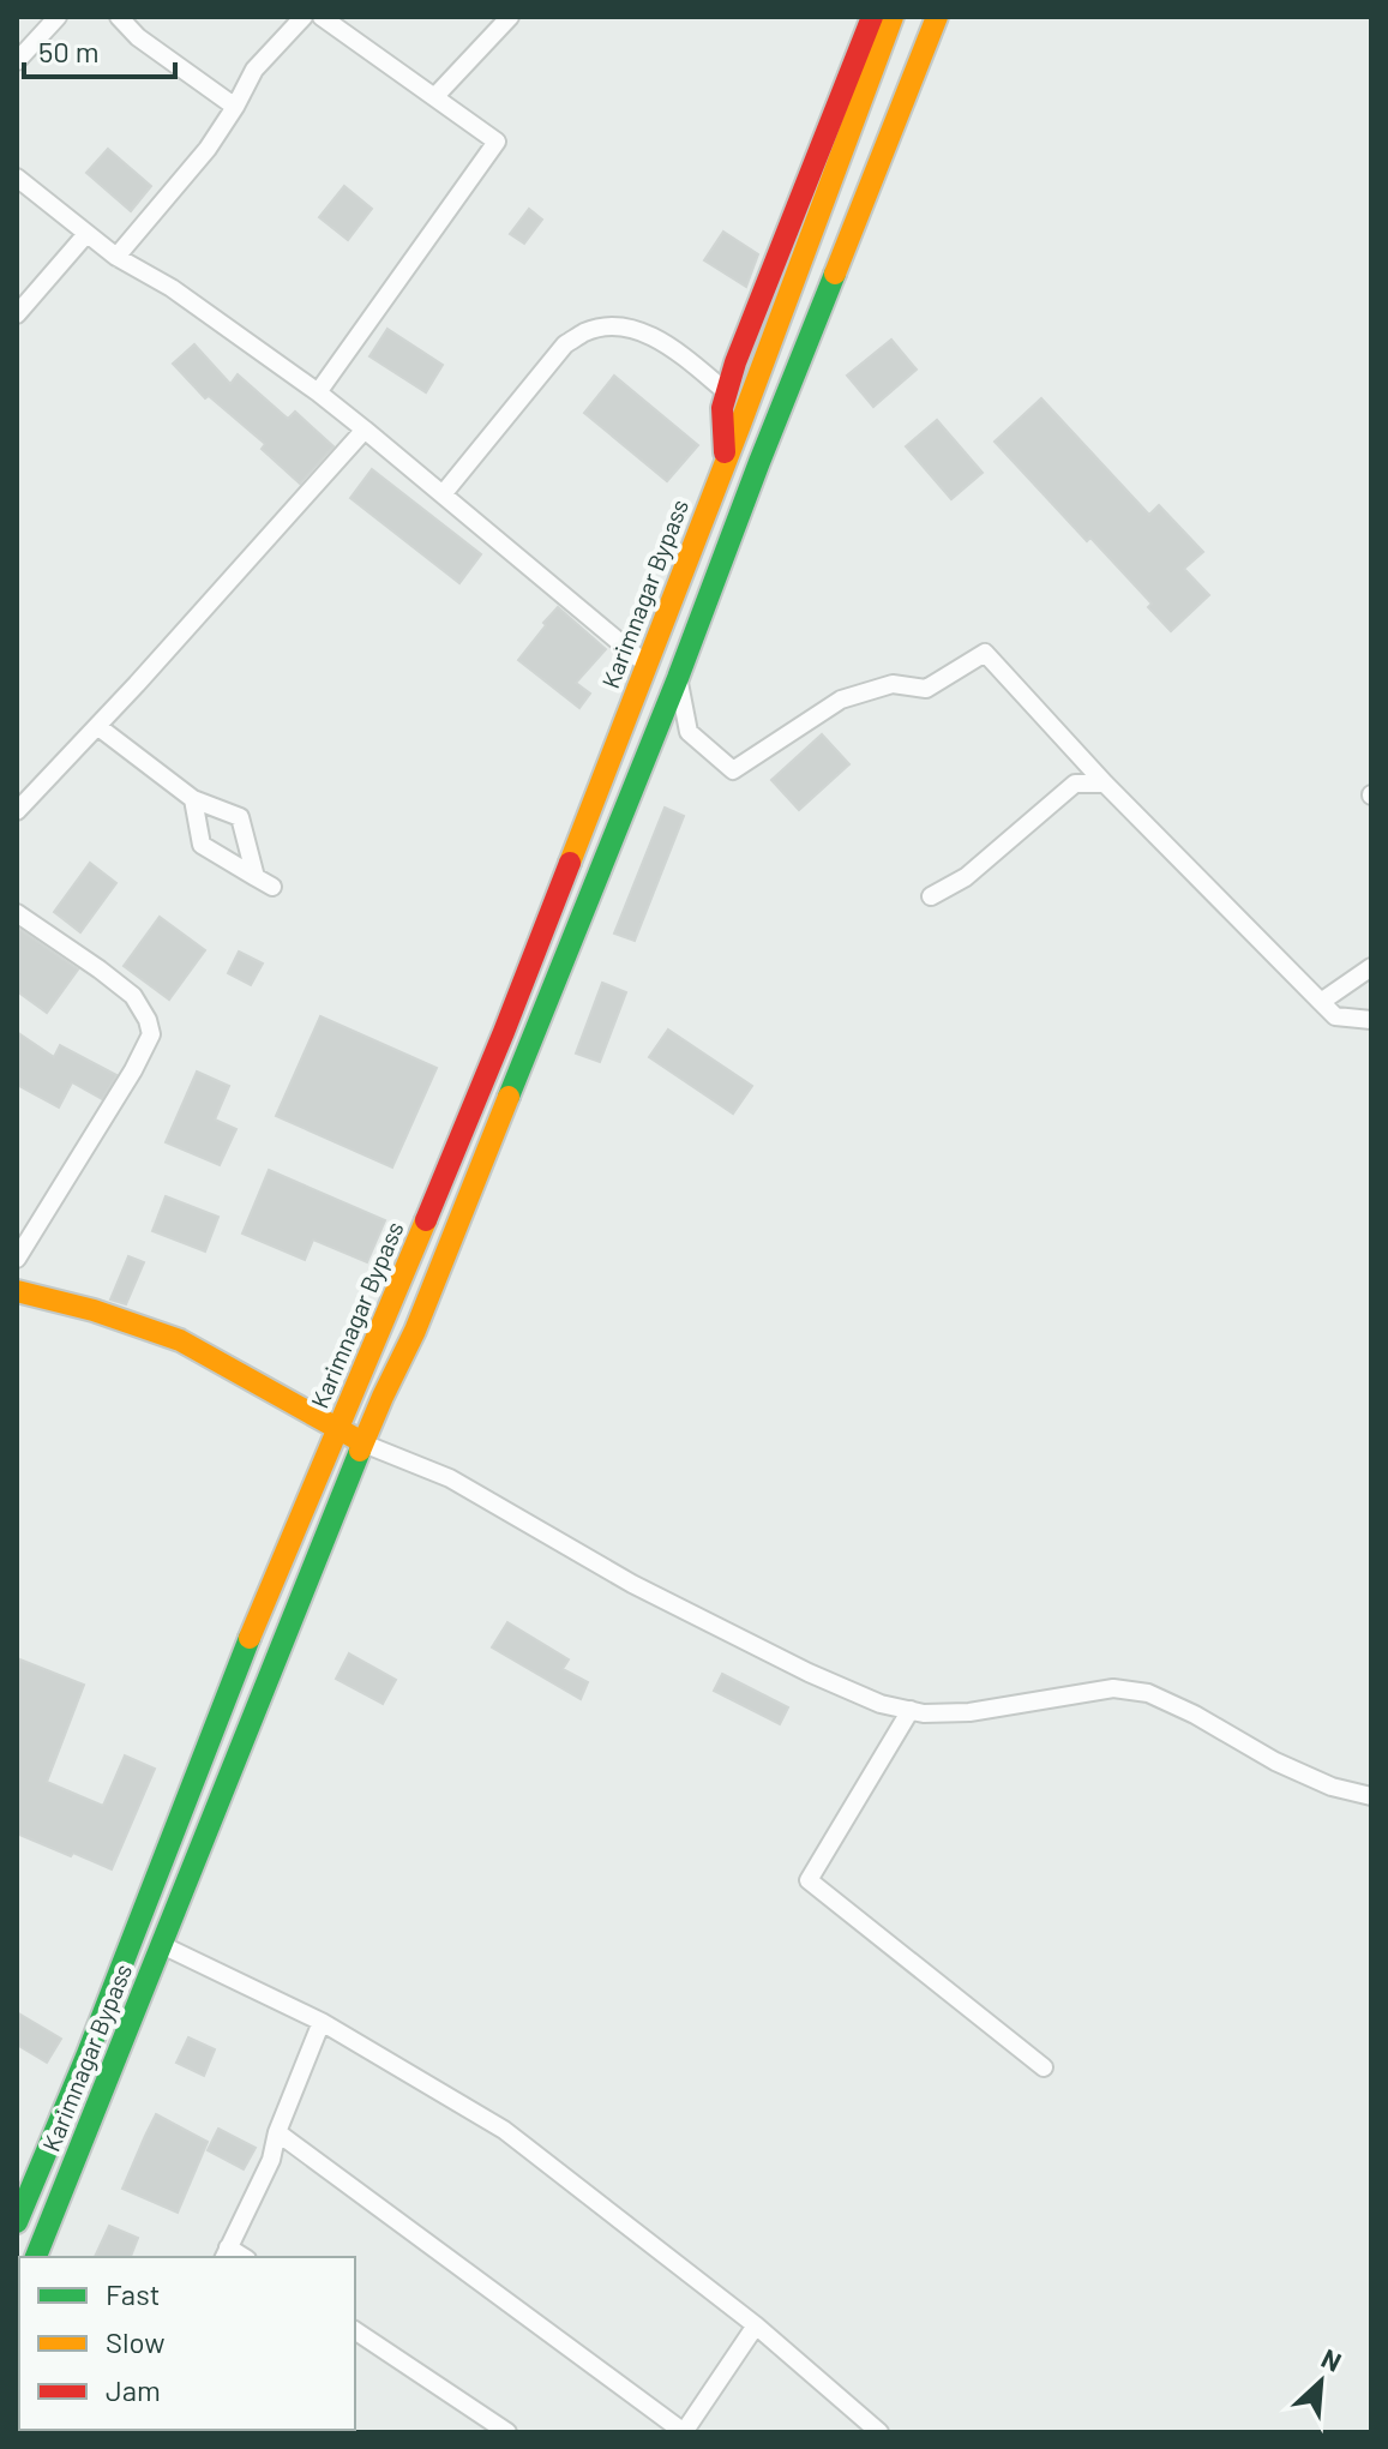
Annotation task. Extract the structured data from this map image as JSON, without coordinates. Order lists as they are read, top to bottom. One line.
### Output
{"streets":{"main road":["Karimnagar Bypass"]},"legend":["Fast","Slow","Jam"],"scale_bar":"50 m","north":"top right"}
